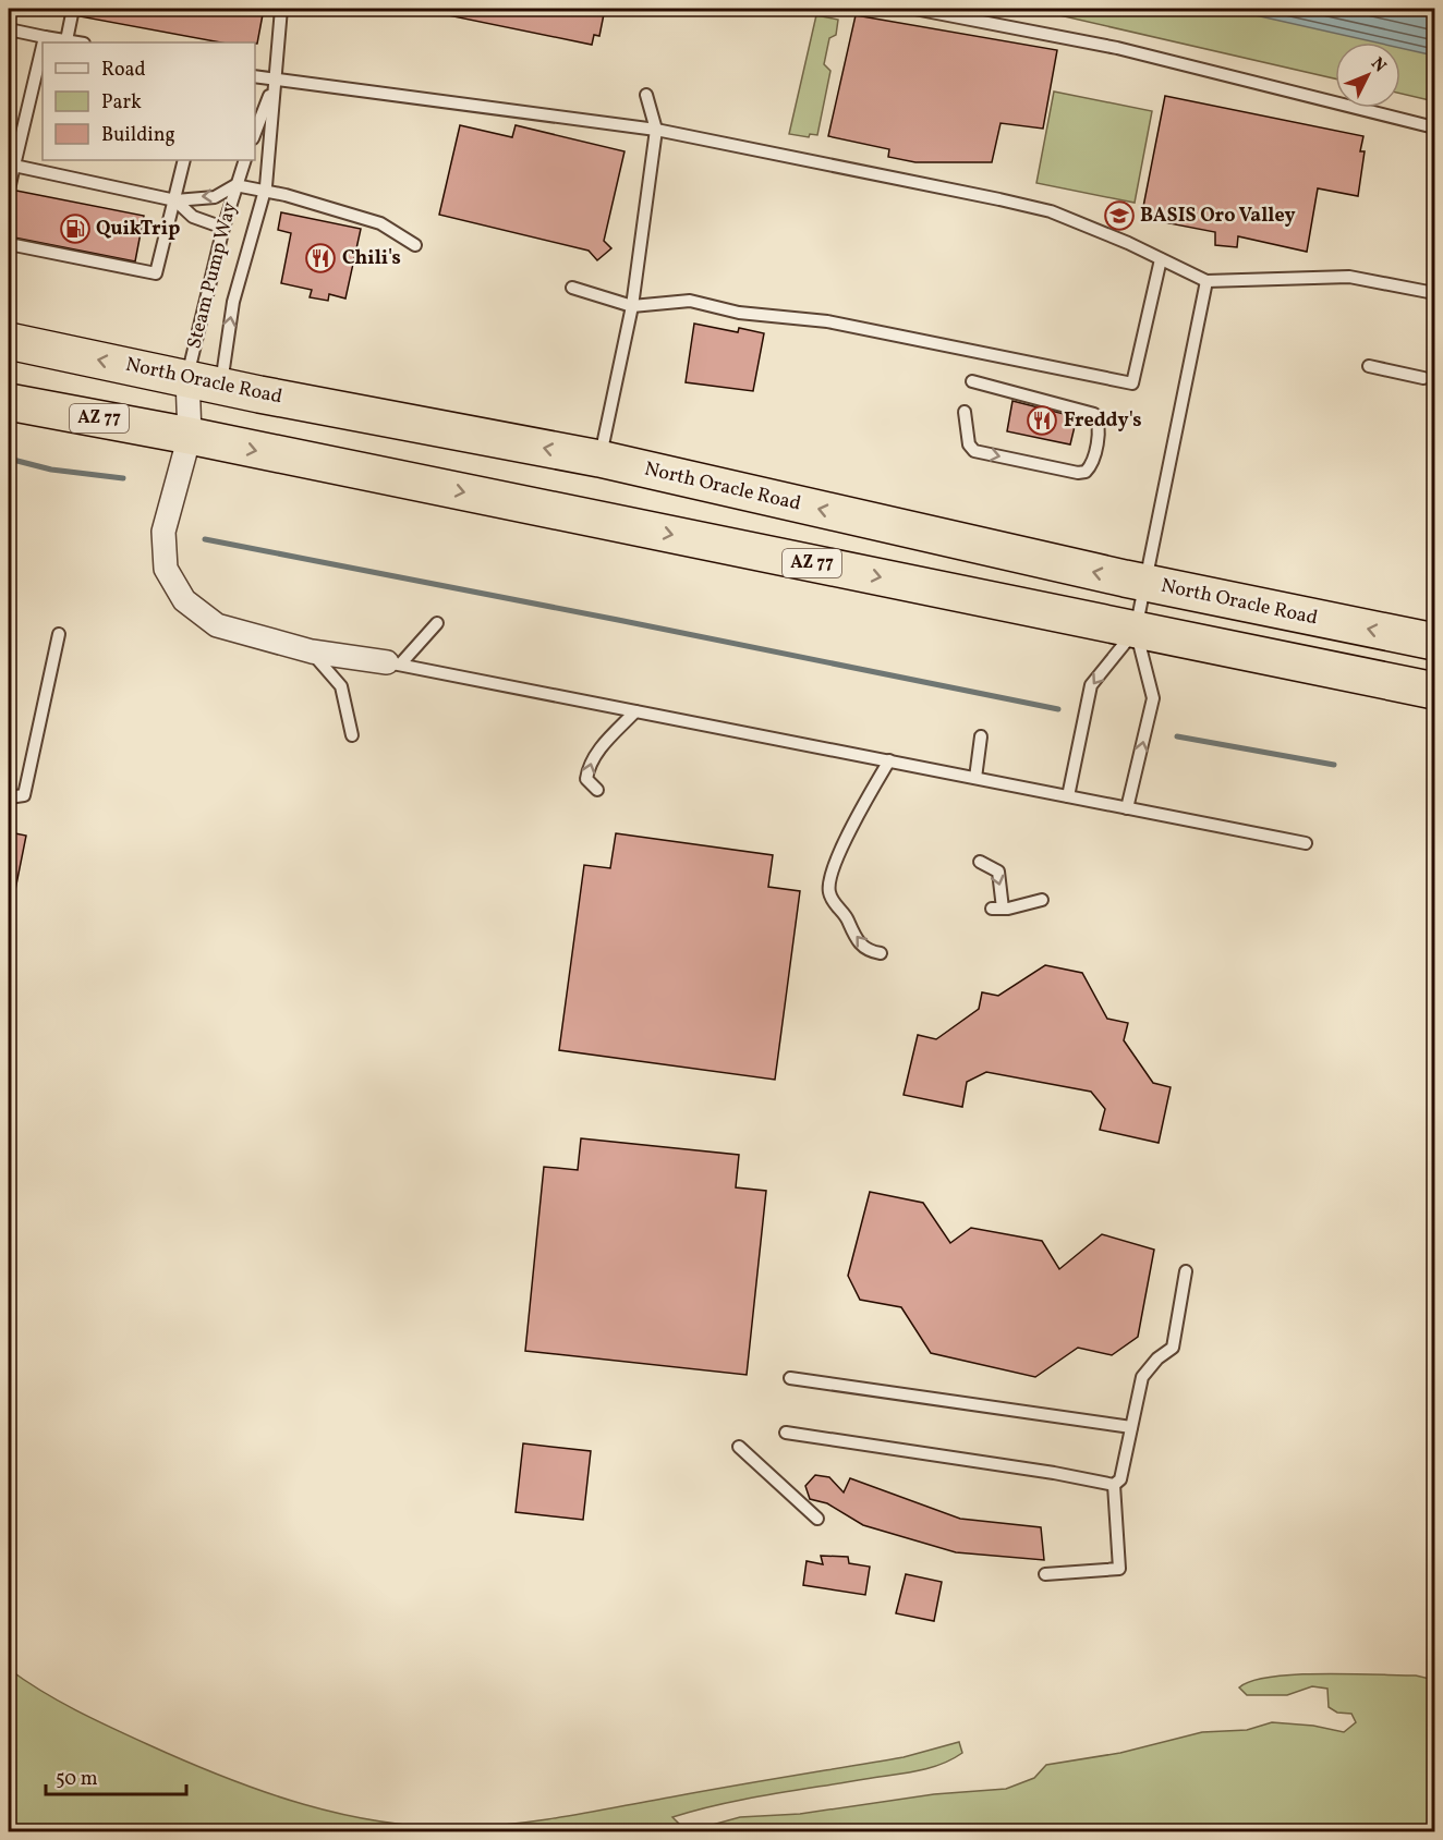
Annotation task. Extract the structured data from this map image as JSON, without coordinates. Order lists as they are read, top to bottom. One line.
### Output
{"streets":{"highway":["North Oracle Road","AZ 77"],"street":["Steam Pump Way"]},"crossings":[["Steam Pump Way","North Oracle Road"],["Steam Pump Way","AZ 77"]],"places":{"school or university":["BASIS Oro Valley"],"fuel station":["QuikTrip"],"restaurant":["Chili's","Freddy's"]},"legend":["Road","Park","Building"],"scale_bar":"50 m","north":"top right"}
